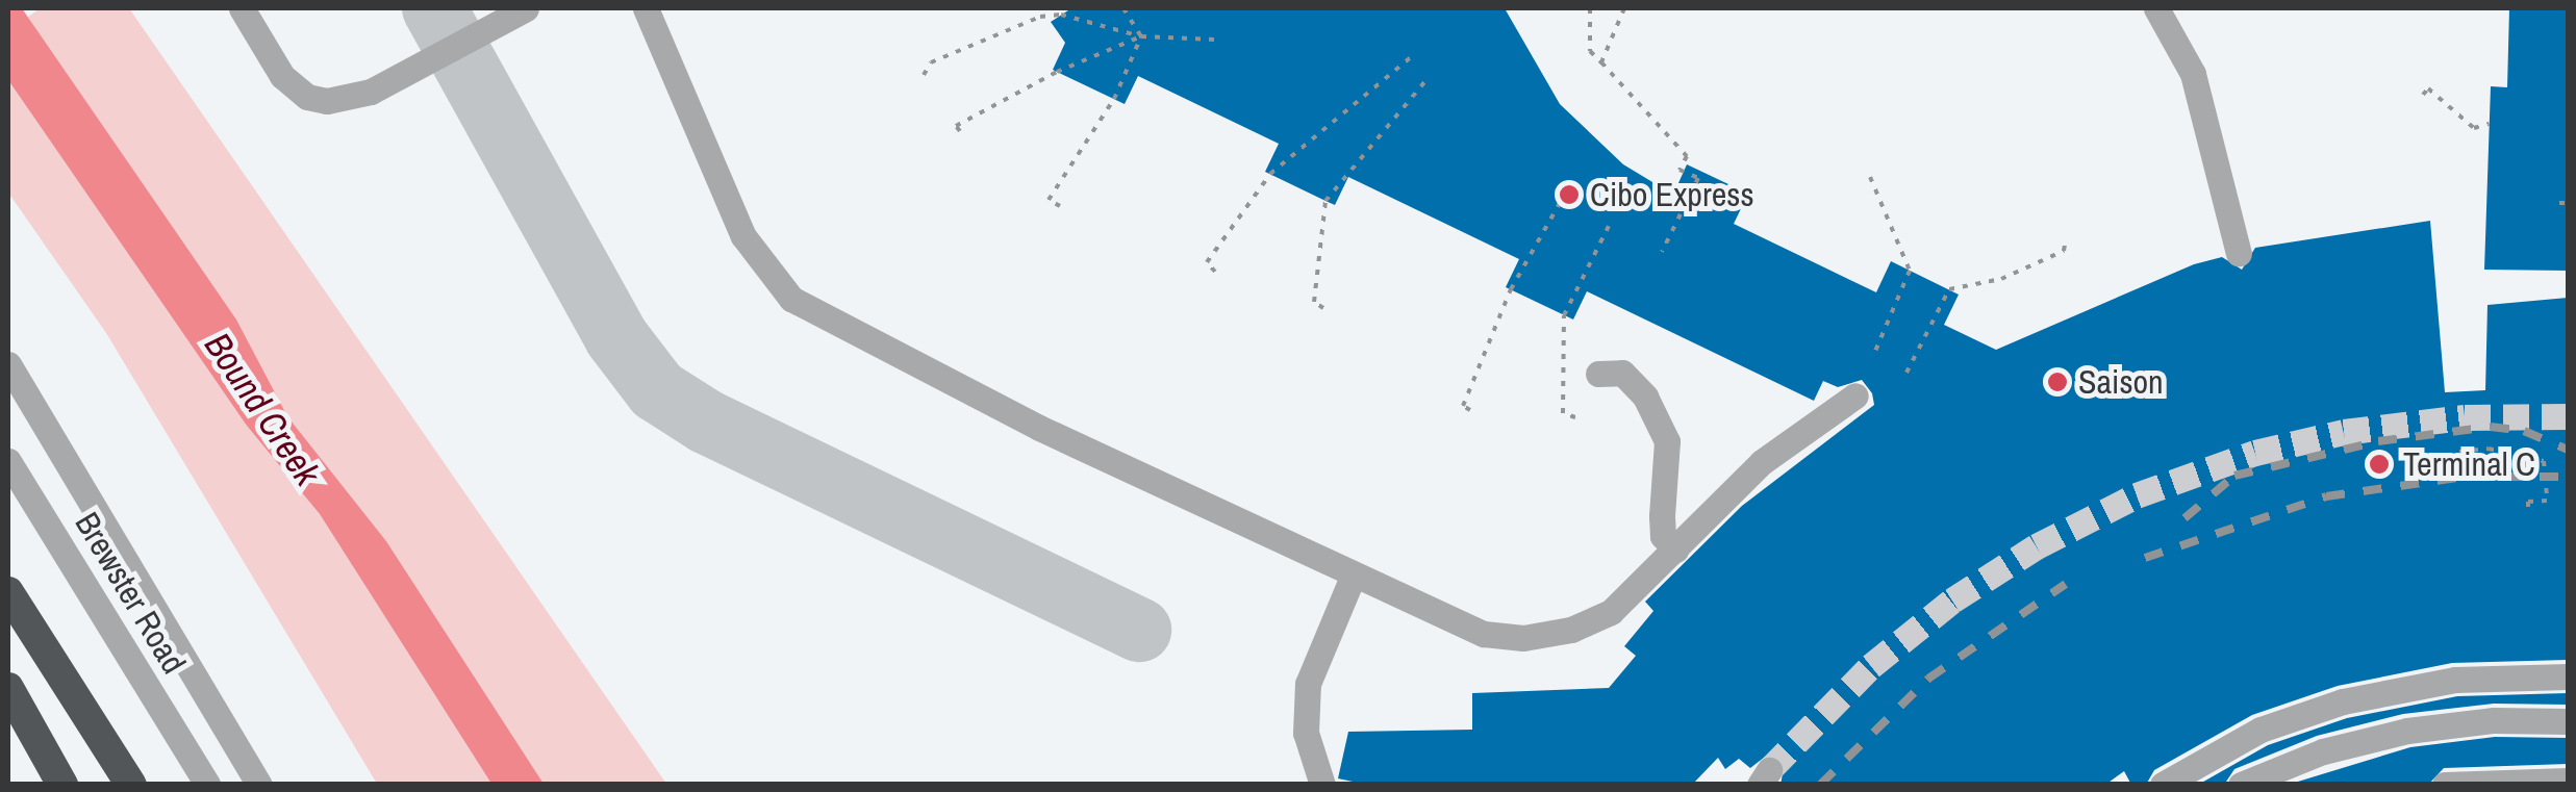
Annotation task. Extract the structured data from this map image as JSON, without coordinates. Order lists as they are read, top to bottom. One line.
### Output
{"streets":{"street":["Brewster Road"]},"water":["Bound Creek"],"places":["Cibo Express","Saison","Terminal C"]}
